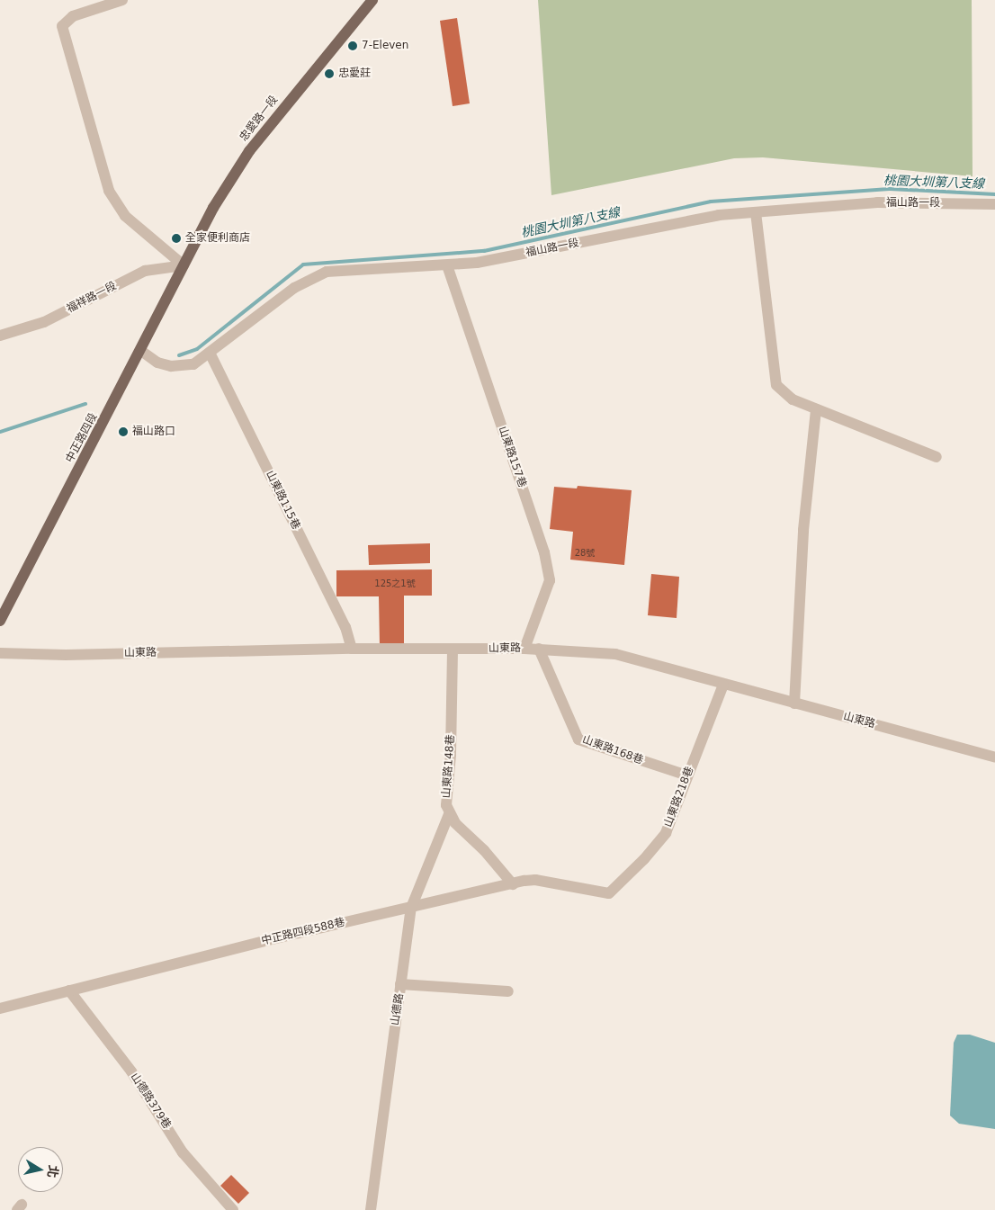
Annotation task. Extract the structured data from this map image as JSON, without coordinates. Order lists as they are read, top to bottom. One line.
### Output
{"streets":{"main road":["忠愛路一段","中正路四段"],"street":["福山路一段","福祥路一段","山東路157巷","山東路115巷","山東路","山東路168巷","山東路148巷","山東路218巷","中正路四段588巷","山德路","山德路379巷"]},"crossings":[["忠愛路一段","福祥路一段"],["忠愛路一段","中正路四段"],["福山路一段","中正路四段"],["福山路一段","山東路157巷"],["福山路一段","山東路115巷"],["福祥路一段","中正路四段"],["山東路157巷","山東路"],["山東路115巷","山東路"],["山東路","山東路168巷"],["山東路","山東路148巷"],["山東路","山東路218巷"],["山東路168巷","山東路218巷"],["山東路148巷","中正路四段588巷"],["山東路148巷","山德路"],["山東路218巷","中正路四段588巷"],["中正路四段588巷","山德路"],["中正路四段588巷","山德路379巷"]],"water":["桃園大圳第八支線"],"places":["7-Eleven","忠愛莊","全家便利商店","福山路口"],"house_numbers":["28號","125之1號"],"north":"right"}
